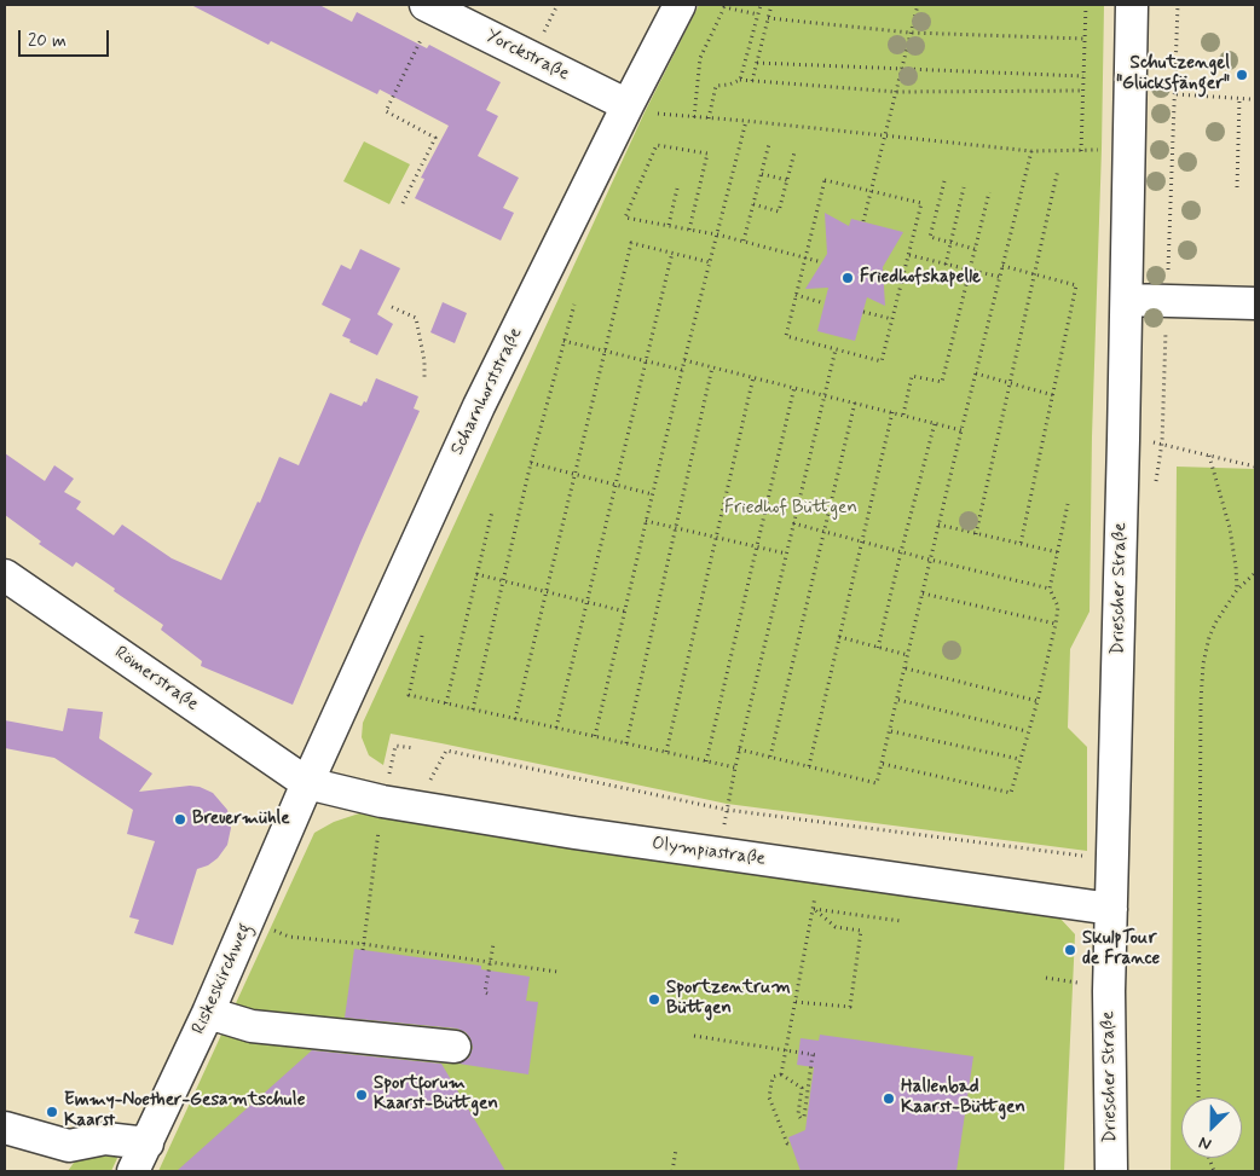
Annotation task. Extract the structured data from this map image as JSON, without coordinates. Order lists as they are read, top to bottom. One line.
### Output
{"streets":{"street":["Yorckstraße","Scharnhorststraße","Driescher Straße","Römerstraße","Olympiastraße","Riskeskirchweg"]},"crossings":[["Yorckstraße","Scharnhorststraße"],["Scharnhorststraße","Römerstraße"],["Scharnhorststraße","Olympiastraße"],["Scharnhorststraße","Riskeskirchweg"],["Driescher Straße","Olympiastraße"],["Römerstraße","Olympiastraße"],["Römerstraße","Riskeskirchweg"],["Olympiastraße","Riskeskirchweg"]],"parks":["Friedhof Büttgen"],"places":["Schutzengel \"Glücksfänger\"","Friedhofskapelle","Breuermühle","SkulpTour de France","Sportzentrum Büttgen","Sportforum Kaarst-Büttgen","Hallenbad Kaarst-Büttgen","Emmy-Noether-Gesamtschule Kaarst"],"scale_bar":"20 m","north":"bottom left"}
